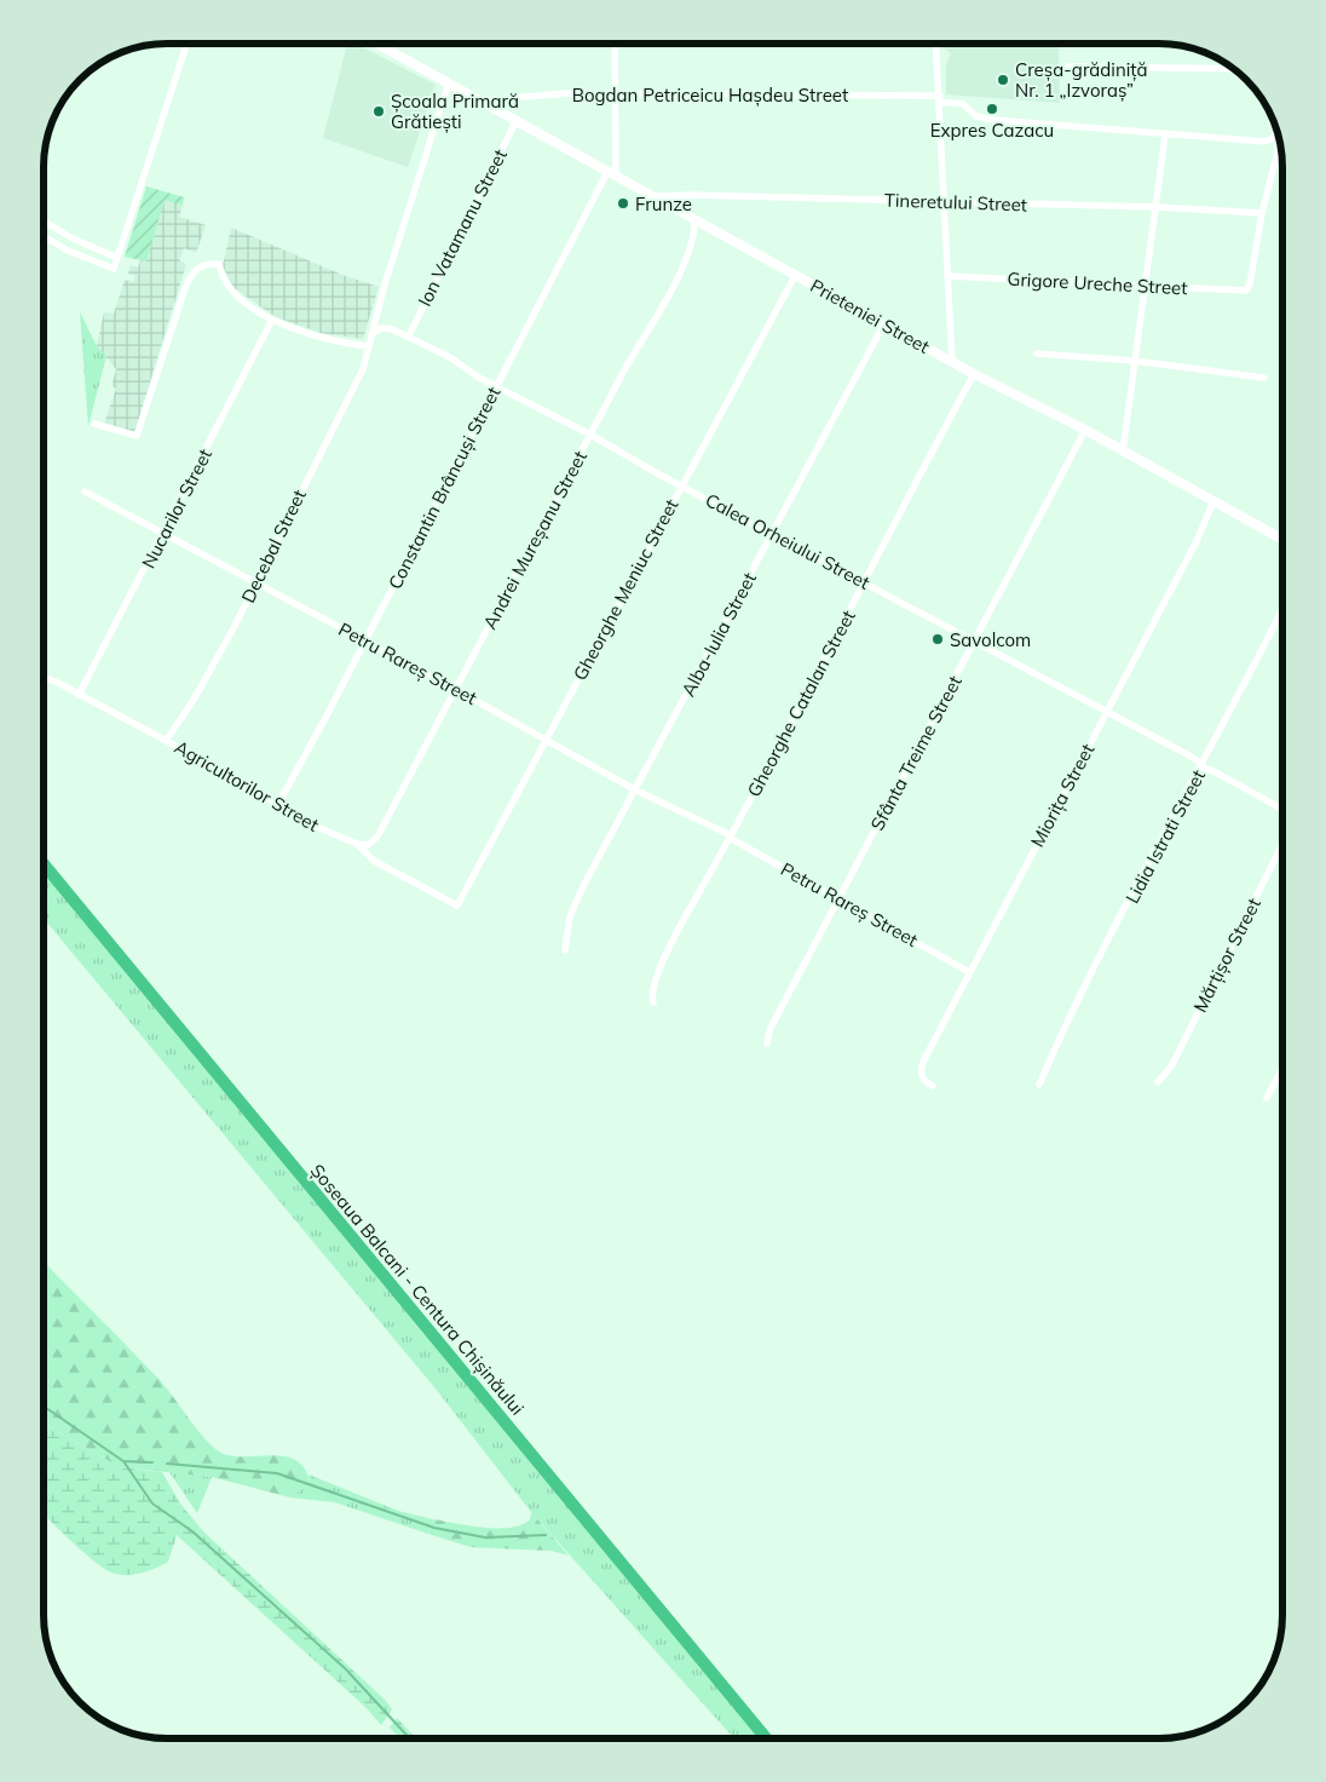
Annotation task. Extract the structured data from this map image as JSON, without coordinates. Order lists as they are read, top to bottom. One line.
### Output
{"streets":{"highway":["Șoseaua Balcani - Centura Chișinăului"],"street":["Bogdan Petriceicu Hașdeu Street","Tineretului Street","Ion Vatamanu Street","Grigore Ureche Street","Prieteniei Street","Constantin Brâncuși Street","Nucarilor Street","Andrei Mureșanu Street","Calea Orheiului Street","Decebal Street","Gheorghe Meniuc Street","Alba-Iulia Street","Petru Rareș Street","Gheorghe Catalan Street","Sfânta Treime Street","Agricultorilor Street","Miorița Street","Lidia Istrati Street","Mărțișor Street"]},"crossings":[["Bogdan Petriceicu Hașdeu Street","Prieteniei Street"],["Tineretului Street","Grigore Ureche Street"],["Tineretului Street","Prieteniei Street"],["Ion Vatamanu Street","Prieteniei Street"],["Ion Vatamanu Street","Calea Orheiului Street"],["Prieteniei Street","Constantin Brâncuși Street"],["Prieteniei Street","Andrei Mureșanu Street"],["Prieteniei Street","Gheorghe Meniuc Street"],["Prieteniei Street","Alba-Iulia Street"],["Prieteniei Street","Gheorghe Catalan Street"],["Prieteniei Street","Sfânta Treime Street"],["Prieteniei Street","Miorița Street"],["Constantin Brâncuși Street","Calea Orheiului Street"],["Constantin Brâncuși Street","Petru Rareș Street"],["Constantin Brâncuși Street","Agricultorilor Street"],["Nucarilor Street","Petru Rareș Street"],["Nucarilor Street","Agricultorilor Street"],["Andrei Mureșanu Street","Calea Orheiului Street"],["Andrei Mureșanu Street","Petru Rareș Street"],["Andrei Mureșanu Street","Agricultorilor Street"],["Calea Orheiului Street","Gheorghe Meniuc Street"],["Calea Orheiului Street","Alba-Iulia Street"],["Calea Orheiului Street","Gheorghe Catalan Street"],["Calea Orheiului Street","Sfânta Treime Street"],["Calea Orheiului Street","Miorița Street"],["Calea Orheiului Street","Lidia Istrati Street"],["Decebal Street","Petru Rareș Street"],["Decebal Street","Agricultorilor Street"],["Gheorghe Meniuc Street","Petru Rareș Street"],["Gheorghe Meniuc Street","Agricultorilor Street"],["Alba-Iulia Street","Petru Rareș Street"],["Petru Rareș Street","Gheorghe Catalan Street"],["Petru Rareș Street","Sfânta Treime Street"],["Petru Rareș Street","Miorița Street"]],"places":["Creșa-grădiniță Nr. 1 „Izvoraș”","Expres Cazacu","Școala Primară Grătiești","Frunze","Savolcom"]}
